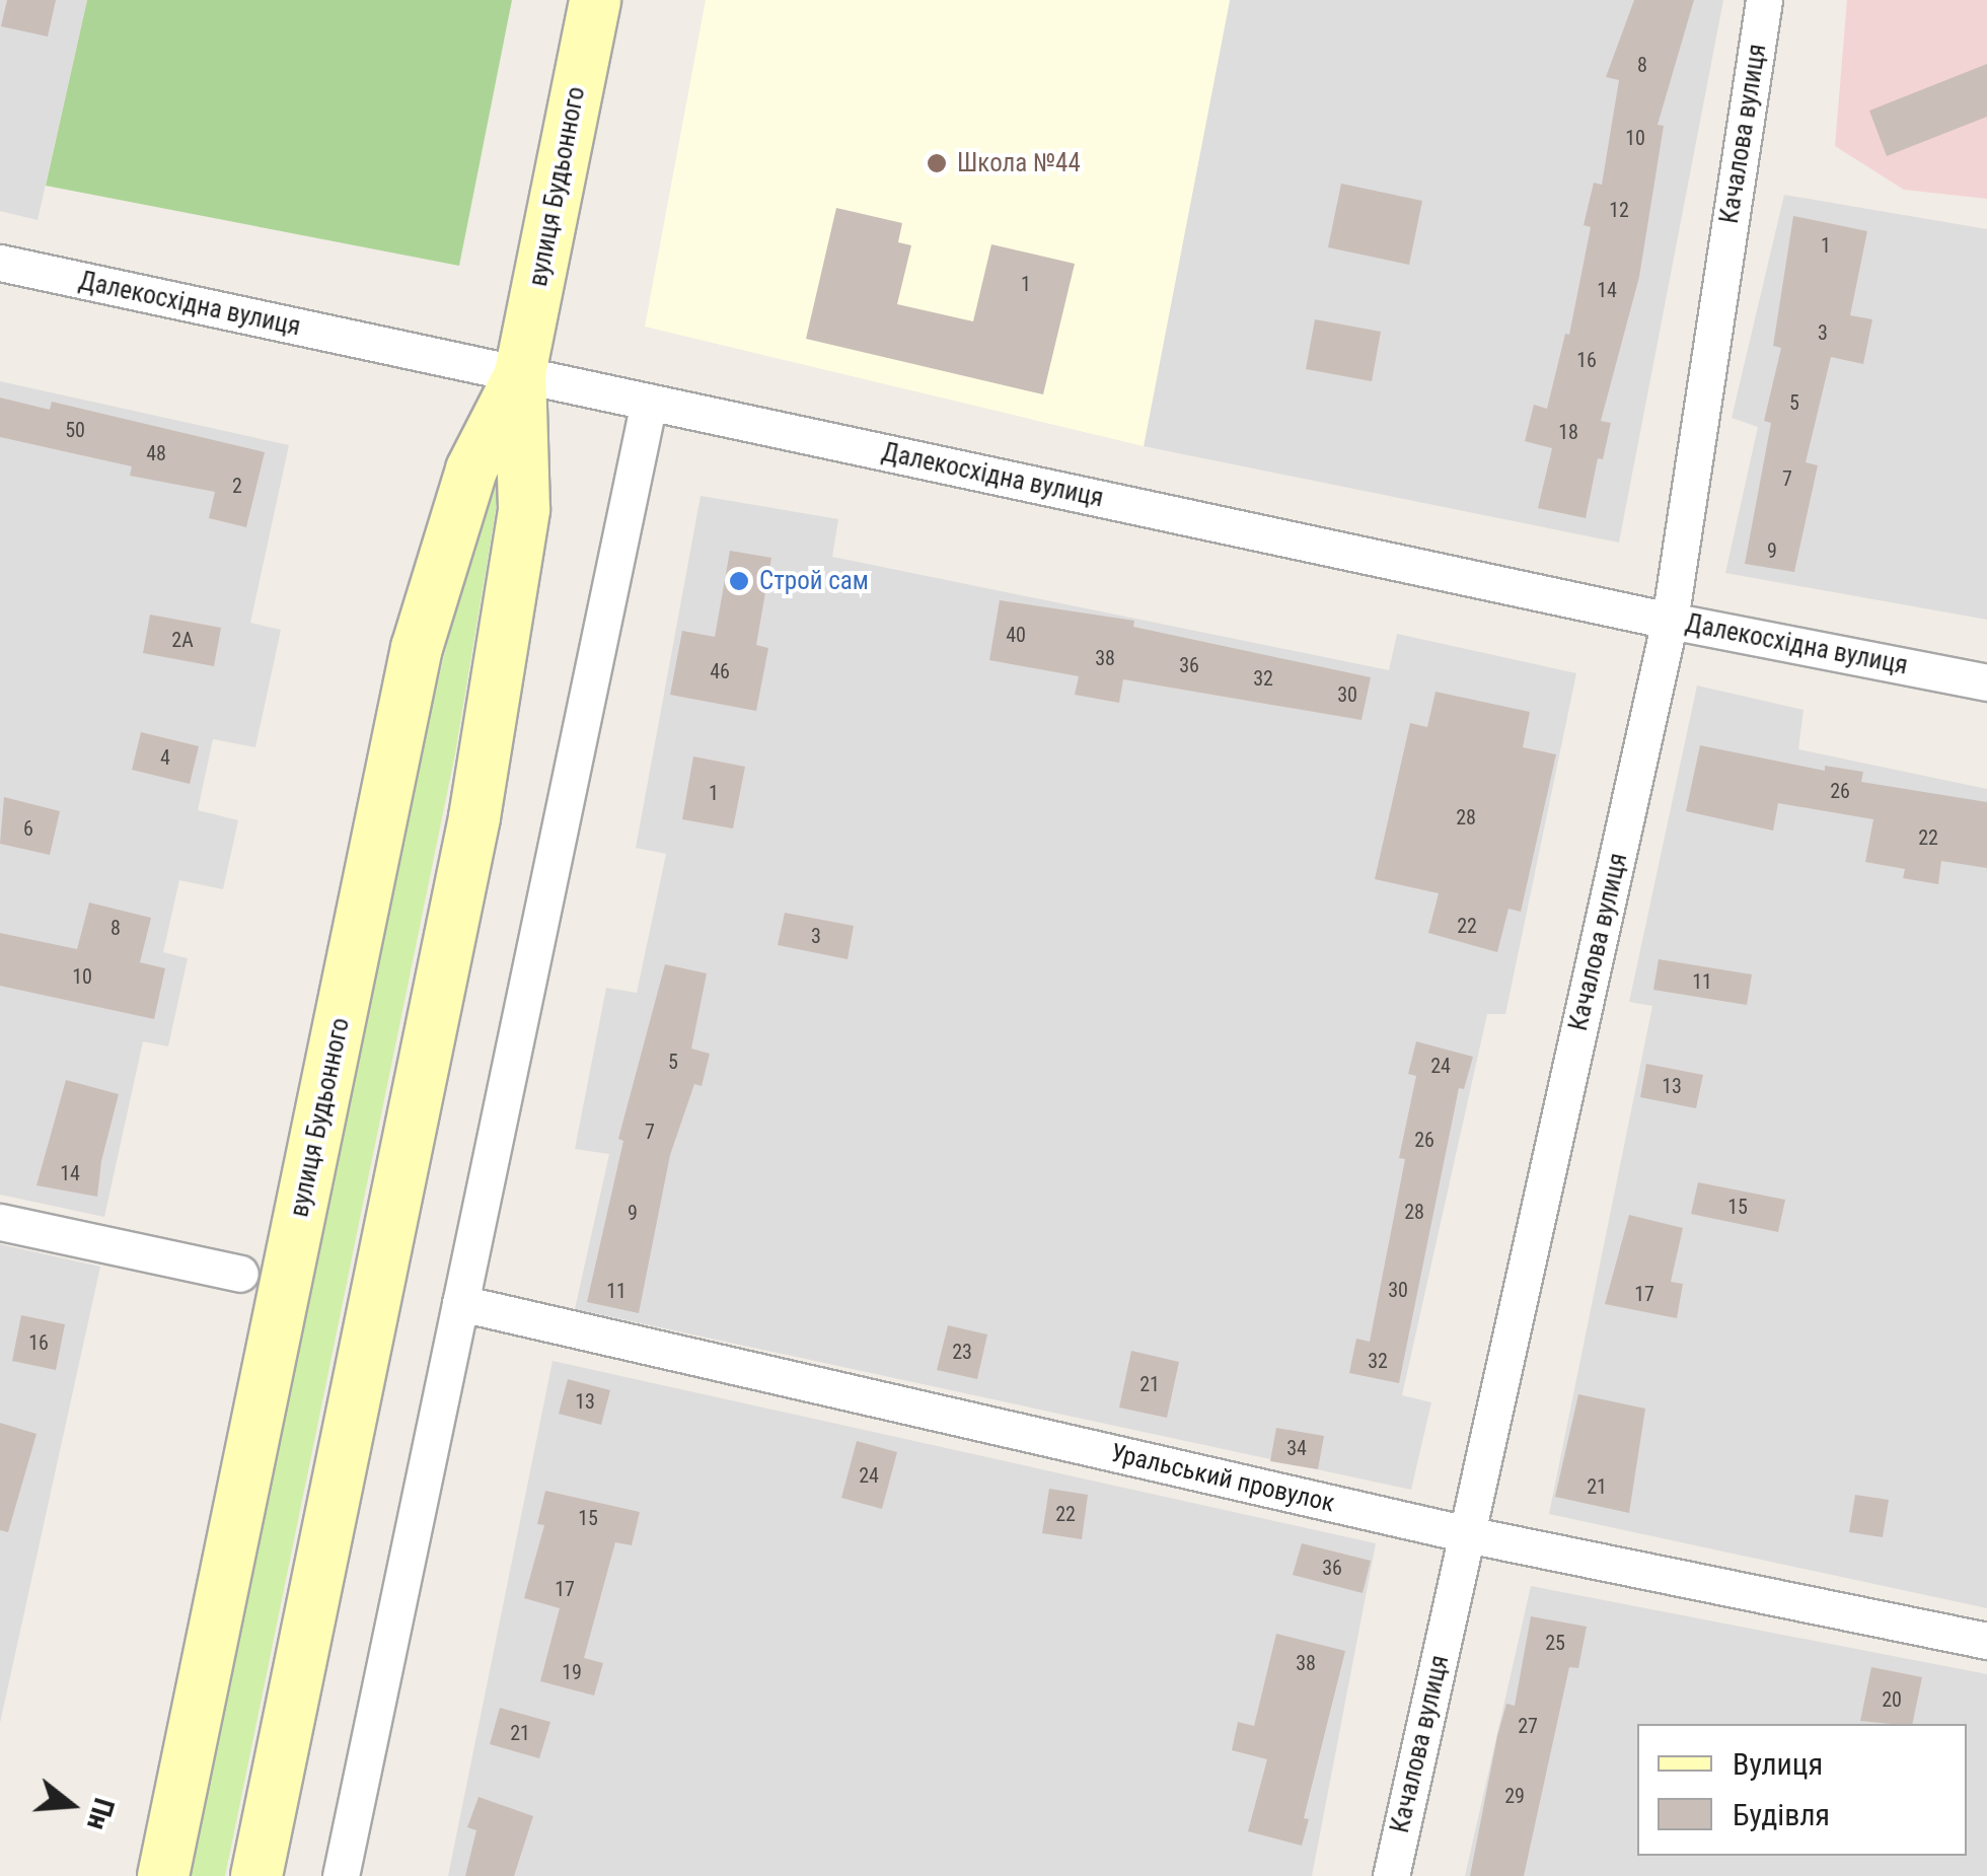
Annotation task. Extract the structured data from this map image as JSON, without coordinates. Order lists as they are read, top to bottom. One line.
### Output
{"streets":{"main road":["вулиця Будьонного"],"street":["Качалова вулиця","Далекосхідна вулиця","Уральський провулок"]},"crossings":[["Качалова вулиця","Далекосхідна вулиця"],["Качалова вулиця","Уральський провулок"],["вулиця Будьонного","Далекосхідна вулиця"]],"places":["Школа №44","Строй сам"],"house_numbers":["8","10","12","1","1","14","3","16","5","50","18","48","7","2","9","40","2А","38","36","46","32","30","4","26","1","28","6","22","22","8","3","10","11","5","24","13","7","26","14","15","28","9","30","11","17","16","23","32","21","13","34","24","21","22","15","36","17","25","38","19","20","27","21","29"],"legend":["Вулиця","Будівля"],"north":"right"}
